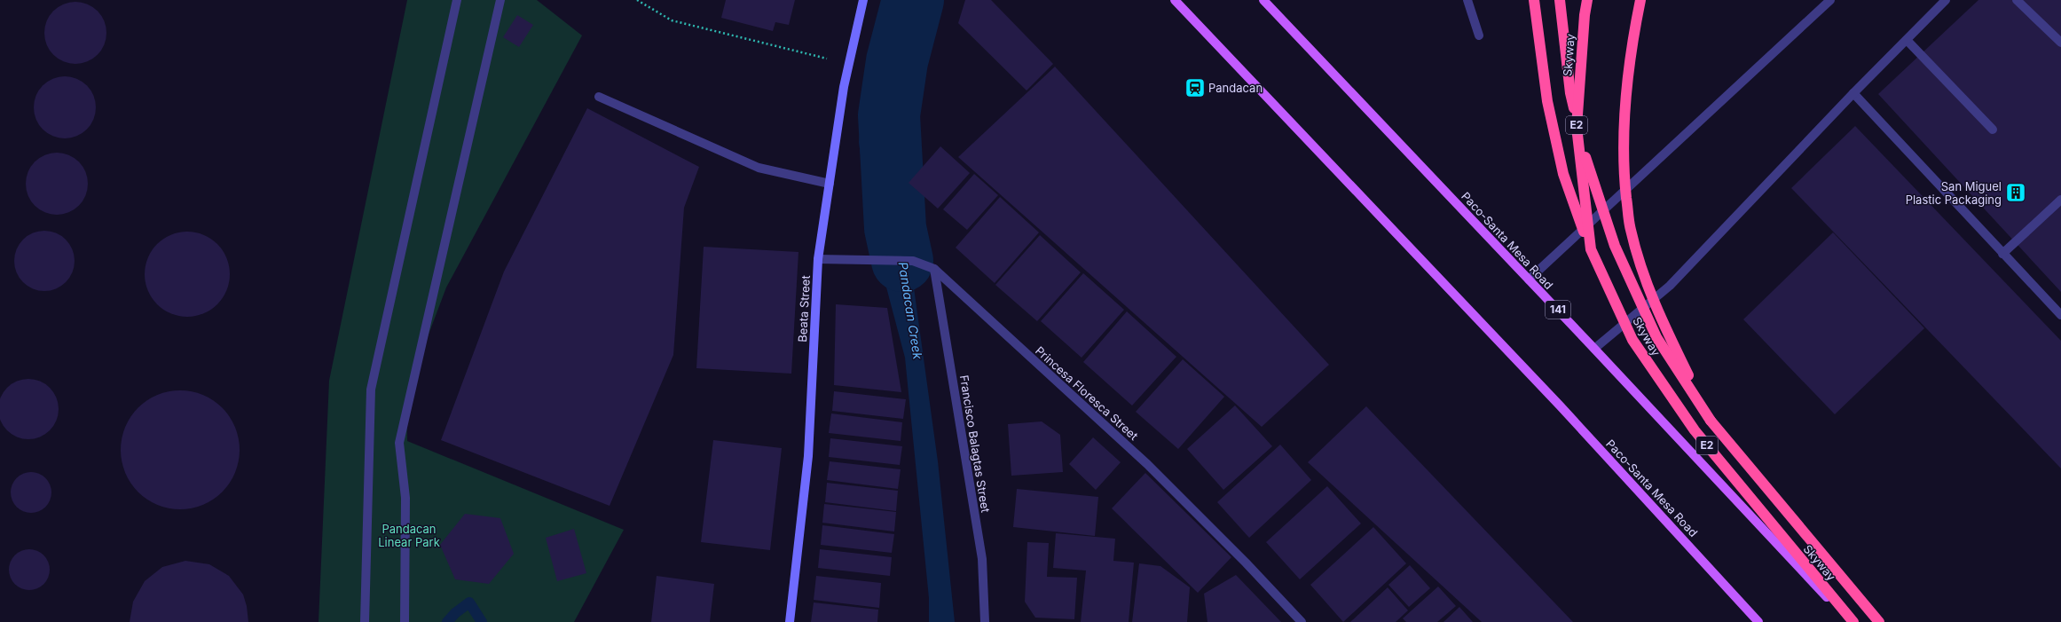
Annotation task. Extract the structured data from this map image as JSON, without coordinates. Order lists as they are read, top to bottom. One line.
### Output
{"streets":{"highway":["Skyway","E2"],"main road":["Paco-Santa Mesa Road","Beata Street","141"],"street":["Princesa Floresca Street","Francisco Balagtas Street"]},"crossings":[["Beata Street","Princesa Floresca Street"],["Princesa Floresca Street","Francisco Balagtas Street"]],"water":["Pandacan Creek"],"parks":["Pandacan Linear Park"],"places":{"station":["Pandacan"],"building":["San Miguel Plastic Packaging"]}}
